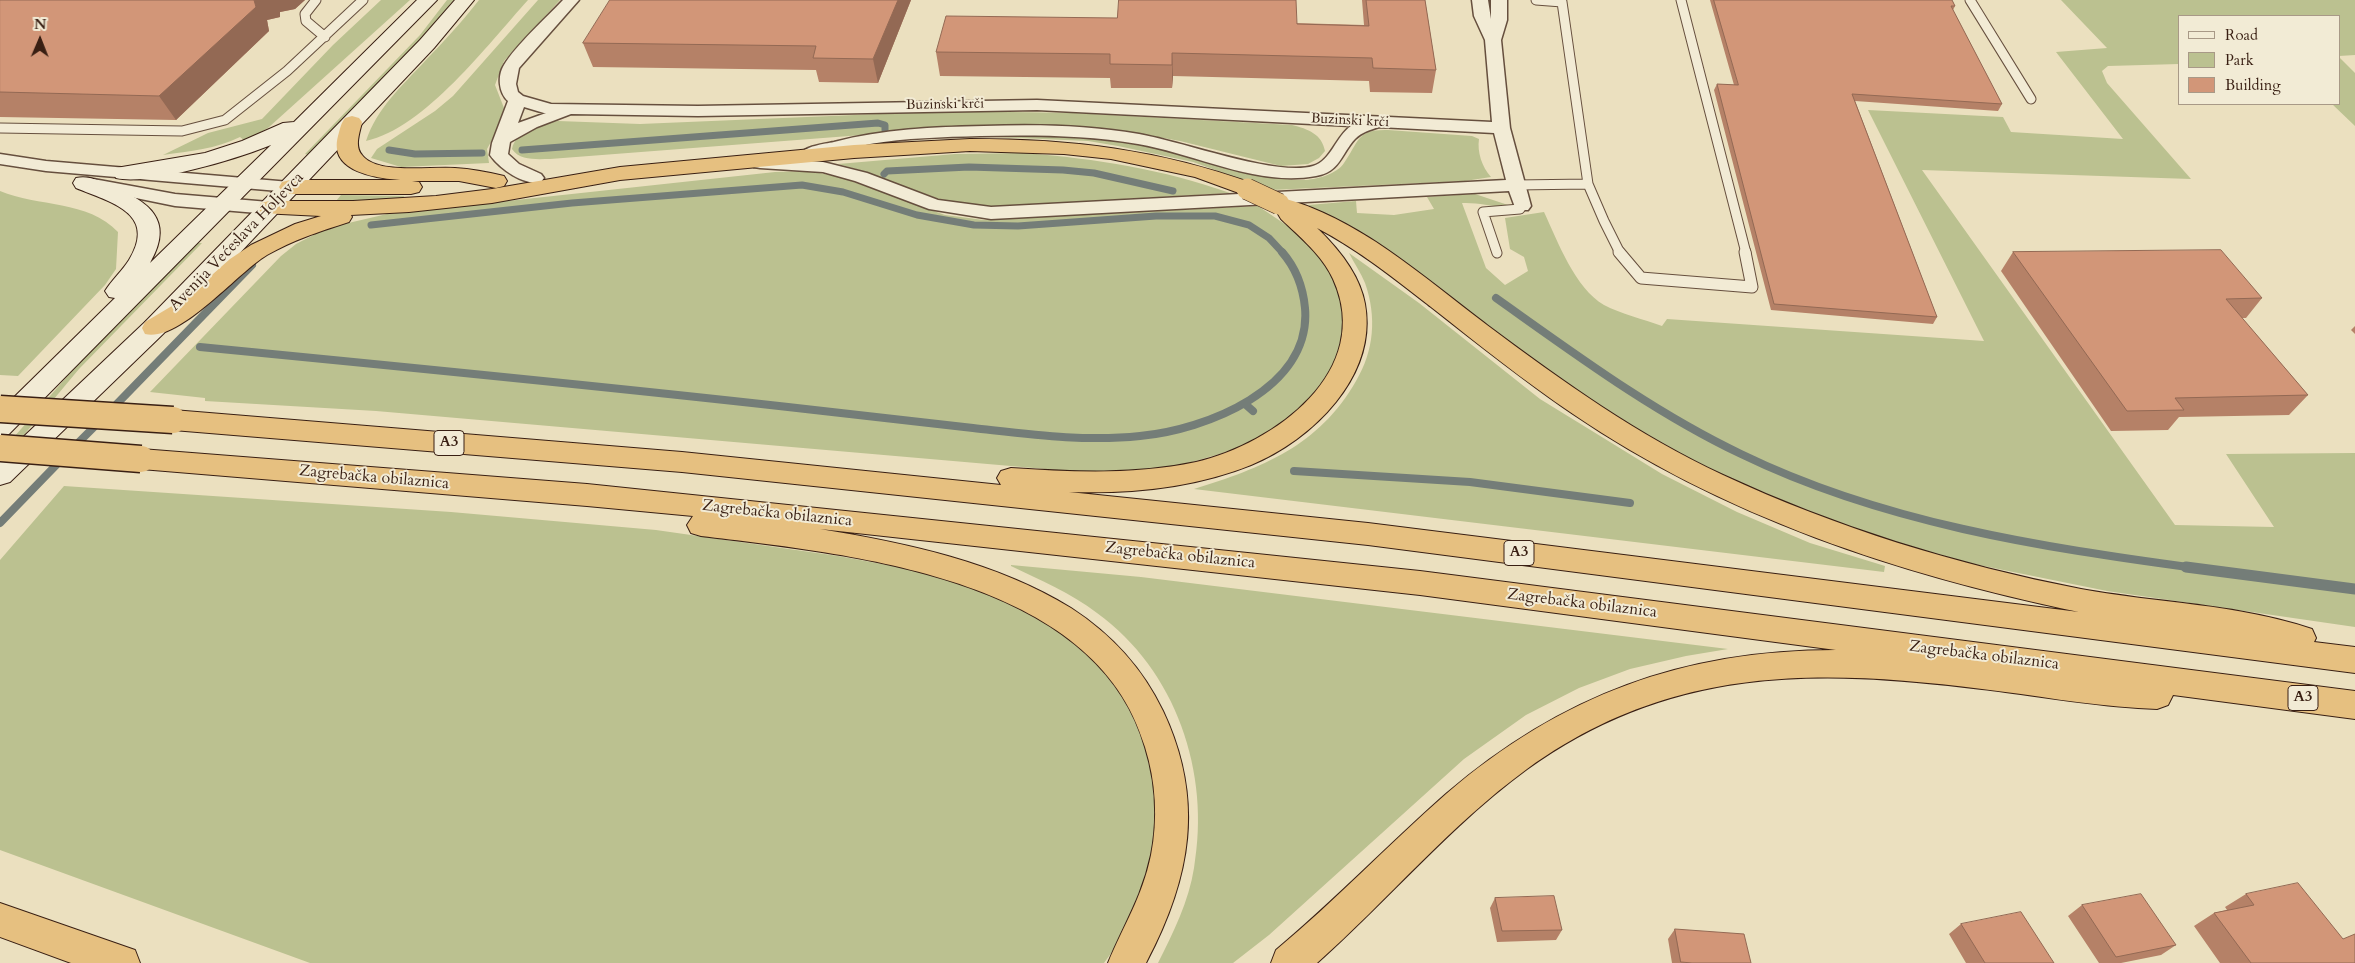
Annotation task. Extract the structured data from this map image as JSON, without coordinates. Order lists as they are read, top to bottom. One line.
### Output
{"streets":{"highway":["A3","Zagrebačka obilaznica"],"main road":["Avenija Većeslava Holjevca"],"street":["Buzinski krči"]},"legend":["Road","Park","Building"],"north":"top"}
